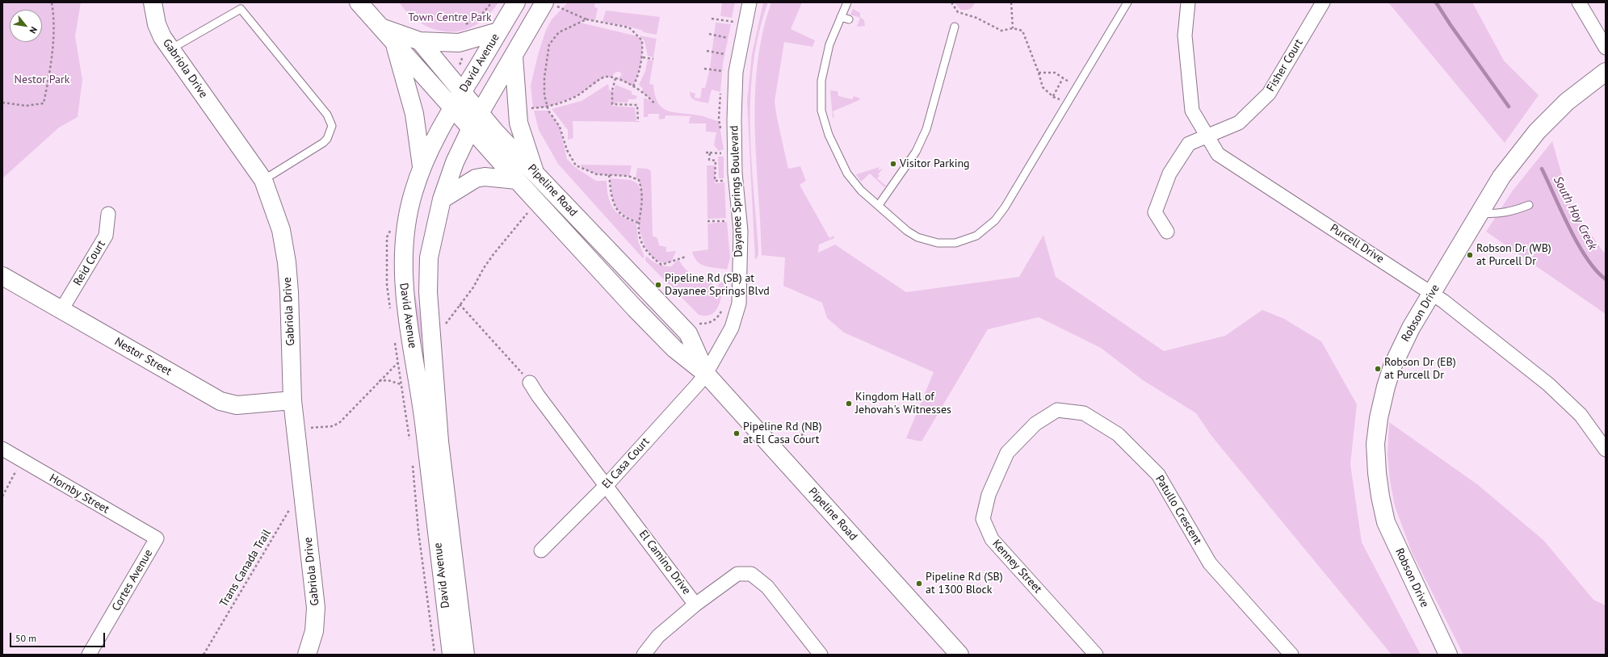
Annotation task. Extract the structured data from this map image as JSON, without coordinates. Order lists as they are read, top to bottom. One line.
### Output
{"streets":{"main road":["David Avenue","Gabriola Drive","Pipeline Road","Robson Drive","Nestor Street"],"street":["Fisher Court","Dayanee Springs Boulevard","Purcell Drive","Reid Court","El Casa Court","Hornby Street","Patullo Crescent","El Camino Drive","Kenney Street","Cortes Avenue"],"path":["Trans Canada Trail"]},"crossings":[["David Avenue","Pipeline Road"],["Fisher Court","Purcell Drive"],["Gabriola Drive","Nestor Street"],["Gabriola Drive","Trans Canada Trail"],["Pipeline Road","Dayanee Springs Boulevard"],["Pipeline Road","El Casa Court"],["Dayanee Springs Boulevard","El Casa Court"],["Purcell Drive","Robson Drive"],["Reid Court","Nestor Street"],["El Casa Court","El Camino Drive"],["Hornby Street","Cortes Avenue"],["Patullo Crescent","Kenney Street"]],"water":["South Hoy Creek"],"parks":["Town Centre Park","Nestor Park"],"places":["Visitor Parking","Robson Dr (WB) at Purcell Dr","Pipeline Rd (SB) at Dayanee Springs Blvd","Robson Dr (EB) at Purcell Dr","Kingdom Hall of Jehovah's Witnesses","Pipeline Rd (NB) at El Casa Court","Pipeline Rd (SB) at 1300 Block"],"scale_bar":"50 m","north":"bottom right"}
